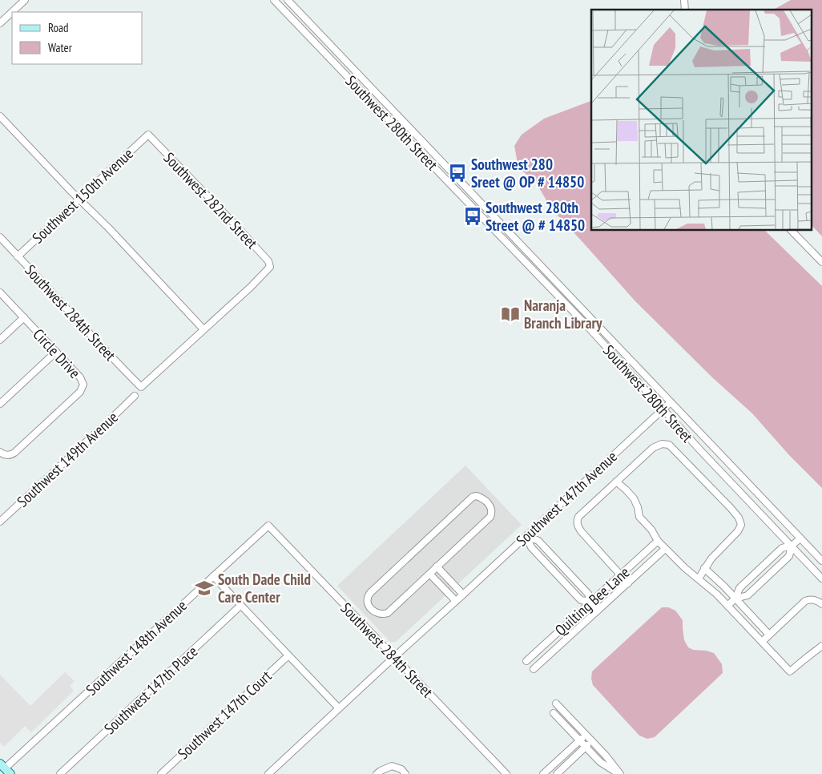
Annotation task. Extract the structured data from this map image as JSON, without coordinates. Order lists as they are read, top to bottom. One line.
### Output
{"streets":{"street":["Southwest 280th Street","Southwest 150th Avenue","Southwest 282nd Street","Southwest 284th Street","Circle Drive","Southwest 149th Avenue","Southwest 147th Avenue","Quilting Bee Lane","Southwest 148th Avenue","Southwest 147th Place","Southwest 147th Court"]},"crossings":[["Southwest 280th Street","Southwest 147th Avenue"],["Southwest 150th Avenue","Southwest 282nd Street"],["Southwest 150th Avenue","Southwest 284th Street"],["Southwest 282nd Street","Southwest 284th Street"],["Southwest 284th Street","Southwest 147th Avenue"],["Southwest 284th Street","Southwest 148th Avenue"]],"places":{"bus stop":["Southwest 280 Sreet @ OP # 14850","Southwest 280th Street @ # 14850"],"library":["Naranja Branch Library"],"school or university":["South Dade Child Care Center"]},"legend":["Road","Water"]}
